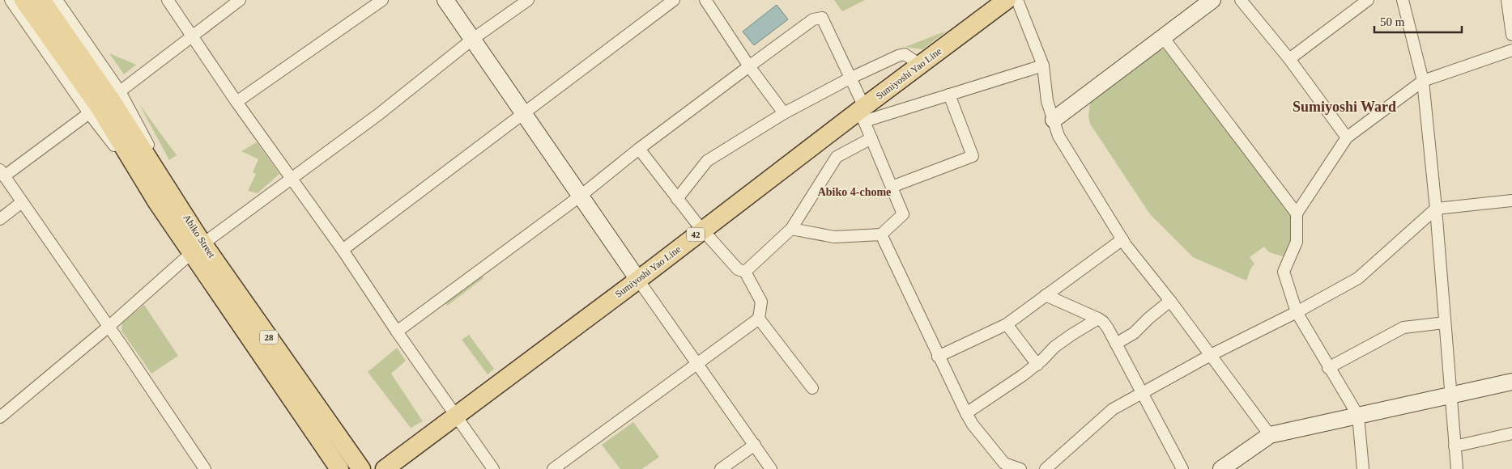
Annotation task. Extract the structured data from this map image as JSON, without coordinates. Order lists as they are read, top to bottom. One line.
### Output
{"streets":{"main road":["Sumiyoshi Yao Line","42","Abiko Street","28"]},"districts":["Sumiyoshi Ward","Abiko 4-chome"],"scale_bar":"50 m"}
